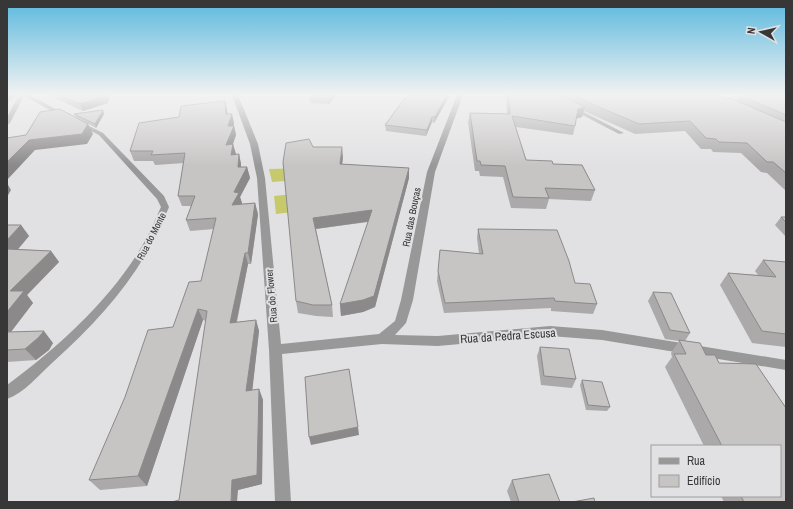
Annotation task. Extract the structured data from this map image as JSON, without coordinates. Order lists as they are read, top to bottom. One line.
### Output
{"streets":{"street":["Rua das Bouças","Rua do Monte","Rua do Flower","Rua da Pedra Escusa"]},"crossings":[["Rua das Bouças","Rua da Pedra Escusa"],["Rua do Flower","Rua da Pedra Escusa"]],"legend":["Rua","Edifício"],"north":"left"}
